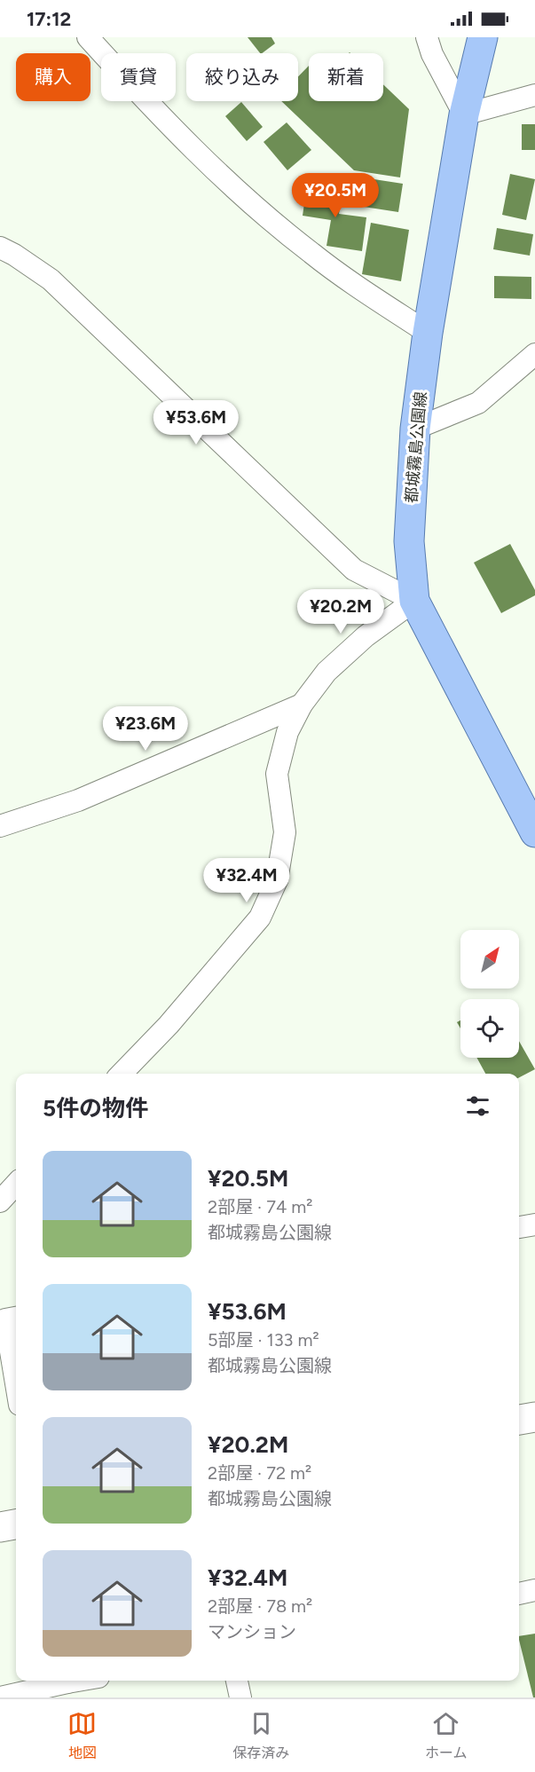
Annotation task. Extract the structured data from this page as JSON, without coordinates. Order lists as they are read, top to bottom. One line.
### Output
{"streets":{"main road":["都城霧島公園線"]},"north":"top right","page":{"status":"17:12","chip":["購入","賃貸","絞り込み","新着"],"price":["¥20.5M","¥53.6M","¥20.2M","¥23.6M","¥32.4M"],"heading":"5件の物件","list":[{"name":"¥20.5M","note":"2部屋 · 74 m² · 都城霧島公園線"},{"name":"¥53.6M","note":"5部屋 · 133 m² · 都城霧島公園線"},{"name":"¥20.2M","note":"2部屋 · 72 m² · 都城霧島公園線"},{"name":"¥32.4M","note":"2部屋 · 78 m² · マンション"}],"tabs":["地図","保存済み","ホーム"]}}
